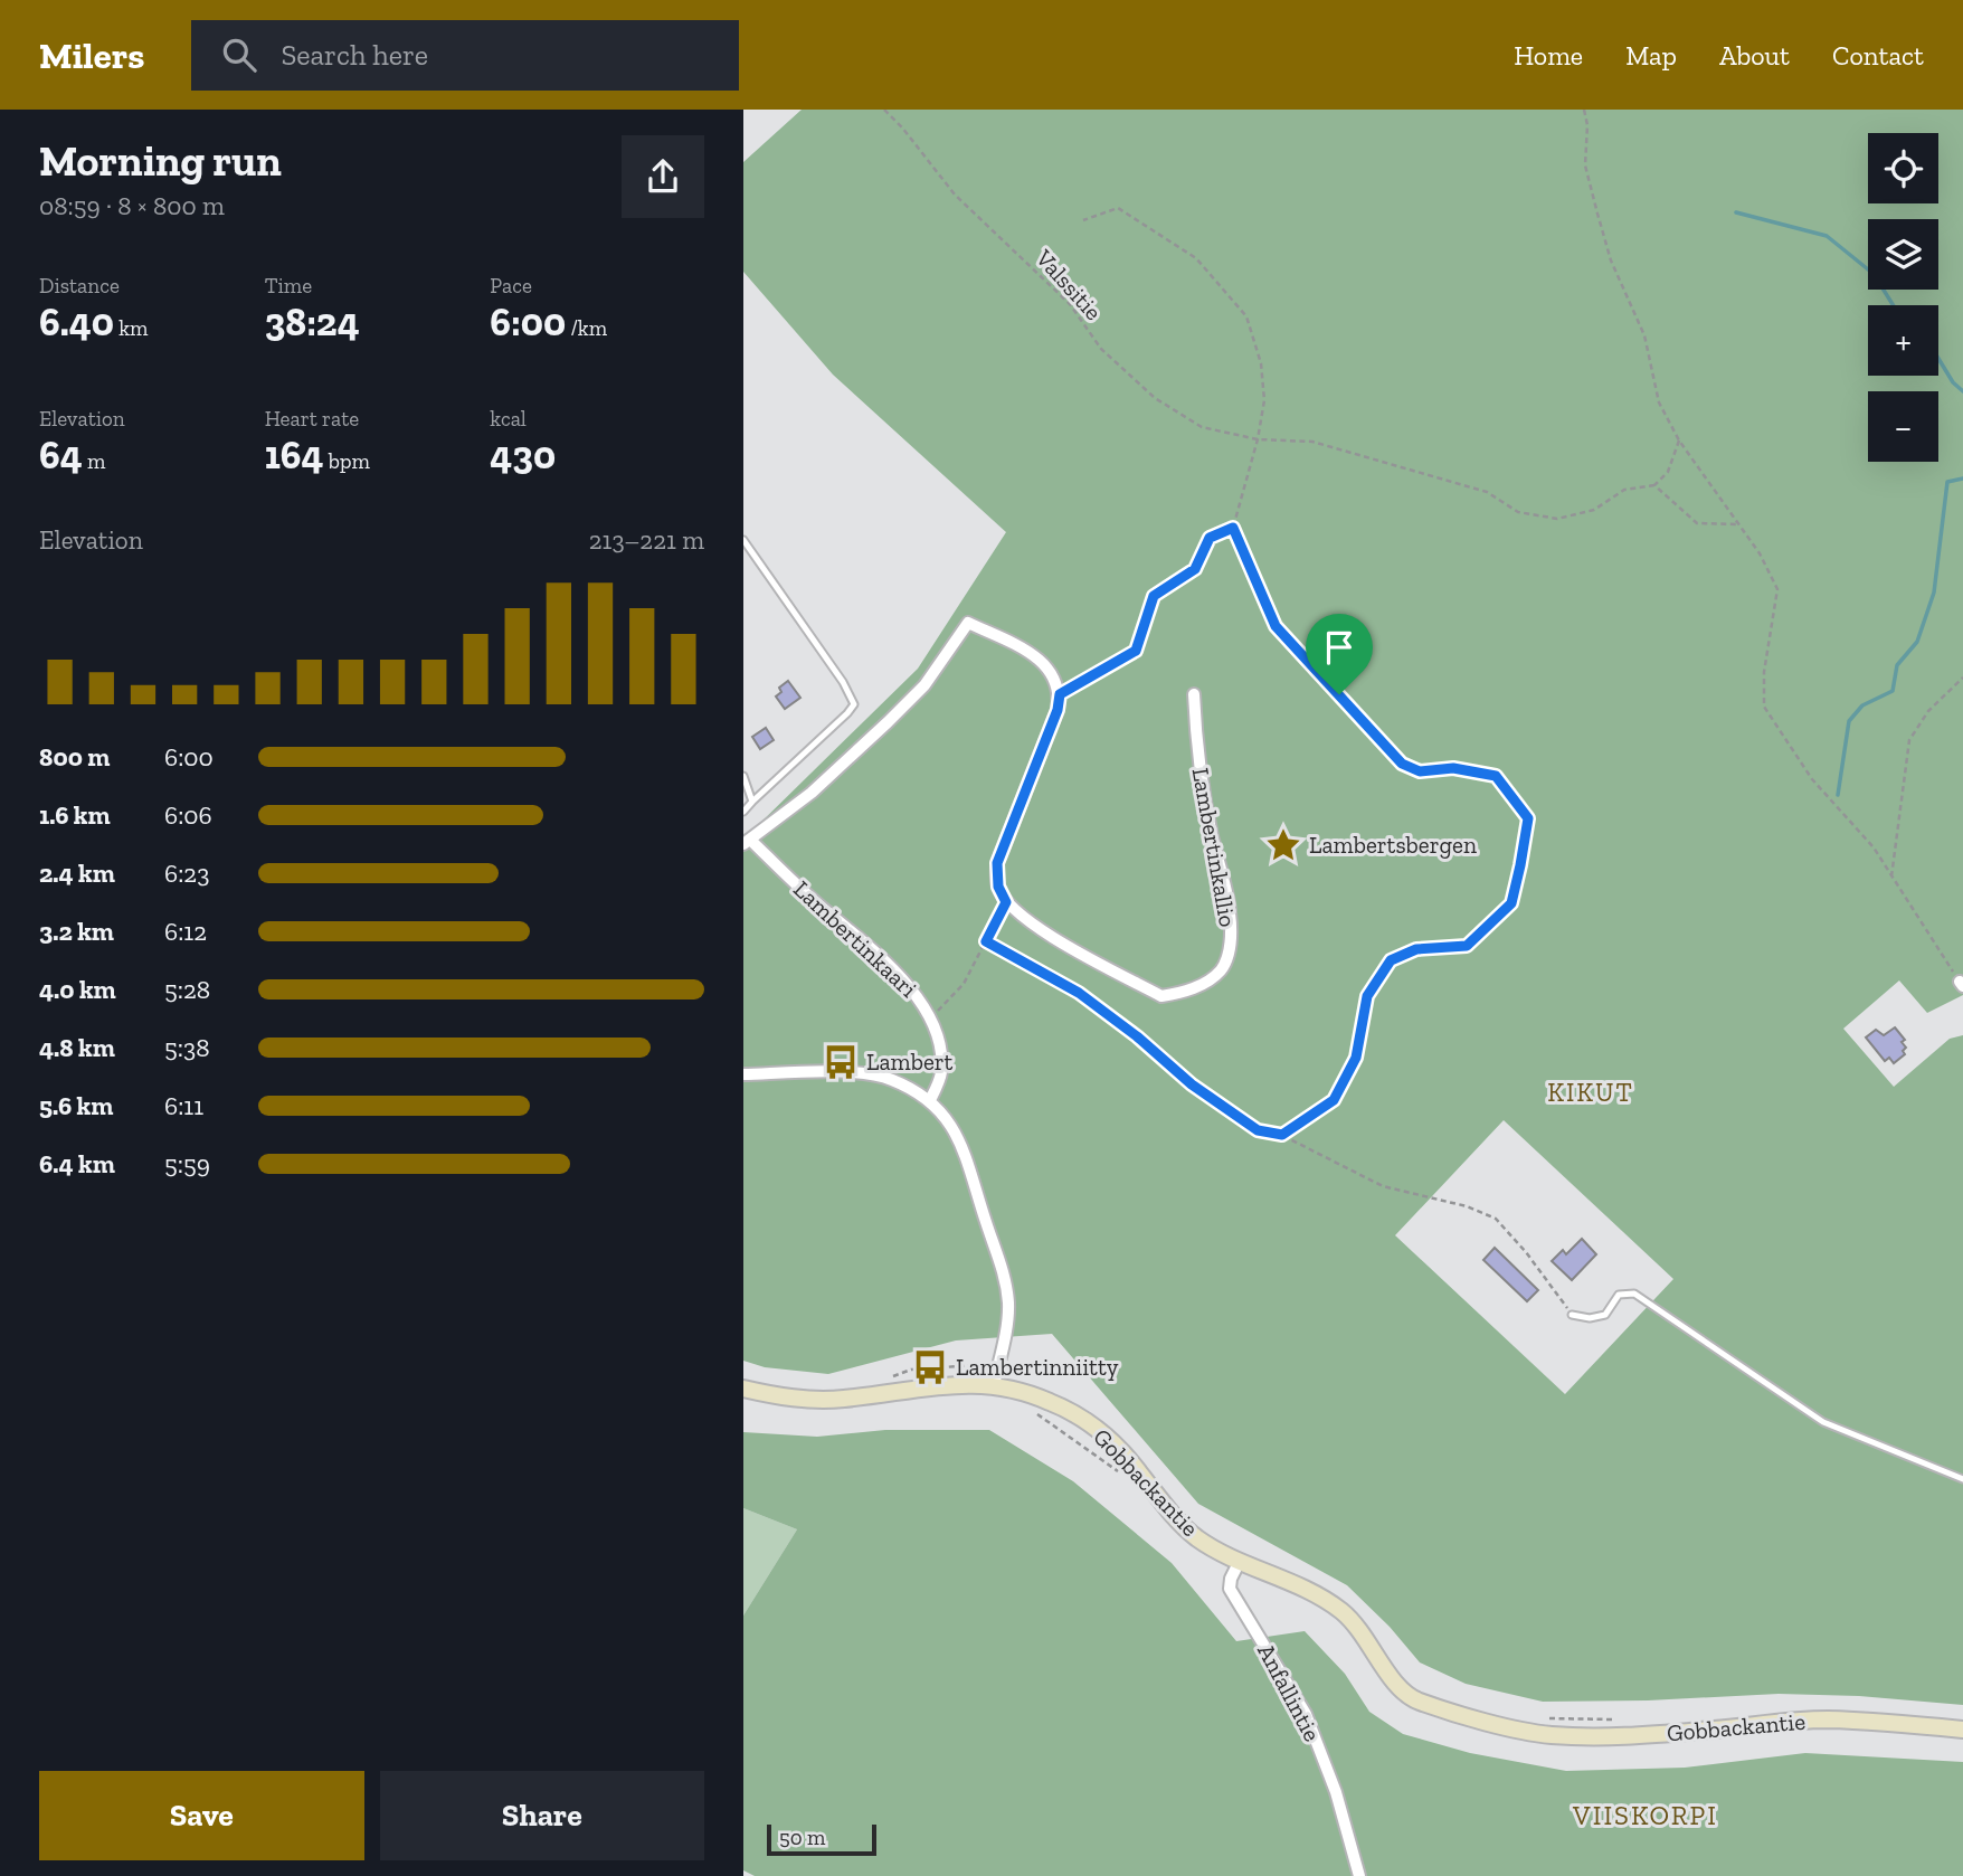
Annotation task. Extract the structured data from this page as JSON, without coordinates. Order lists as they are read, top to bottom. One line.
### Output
{"streets":{"street":["Lambertinkallio","Lambertinkaari","Gobbackantie","Anfallintie"],"path":["Valssitie"]},"crossings":[["Gobbackantie","Anfallintie"]],"districts":["KIKUT","VIISKORPI"],"places":{"place":["Lambertsbergen"],"bus stop":["Lambert","Lambertinniitty"]},"scale_bar":"50 m","page":{"header":"Milers","search":"Search here","nav":["Home","Map","About","Contact"],"heading":["Morning run","08:59 · 8 × 800 m"],"map_buttons":["+","−"],"stats":[["Distance","6.40 km"],["Time","38:24"],["Pace","6:00 /km"],["Elevation","64 m"],["Heart rate","164 bpm"],["kcal","430"]],"chart":["Elevation","213–221 m"],"list":[{"name":"800 m","note":"6:00"},{"name":"1.6 km","note":"6:06"},{"name":"2.4 km","note":"6:23"},{"name":"3.2 km","note":"6:12"},{"name":"4.0 km","note":"5:28"},{"name":"4.8 km","note":"5:38"},{"name":"5.6 km","note":"6:11"},{"name":"6.4 km","note":"5:59"}],"buttons":["Save","Share"],"scale":"50 m"}}
